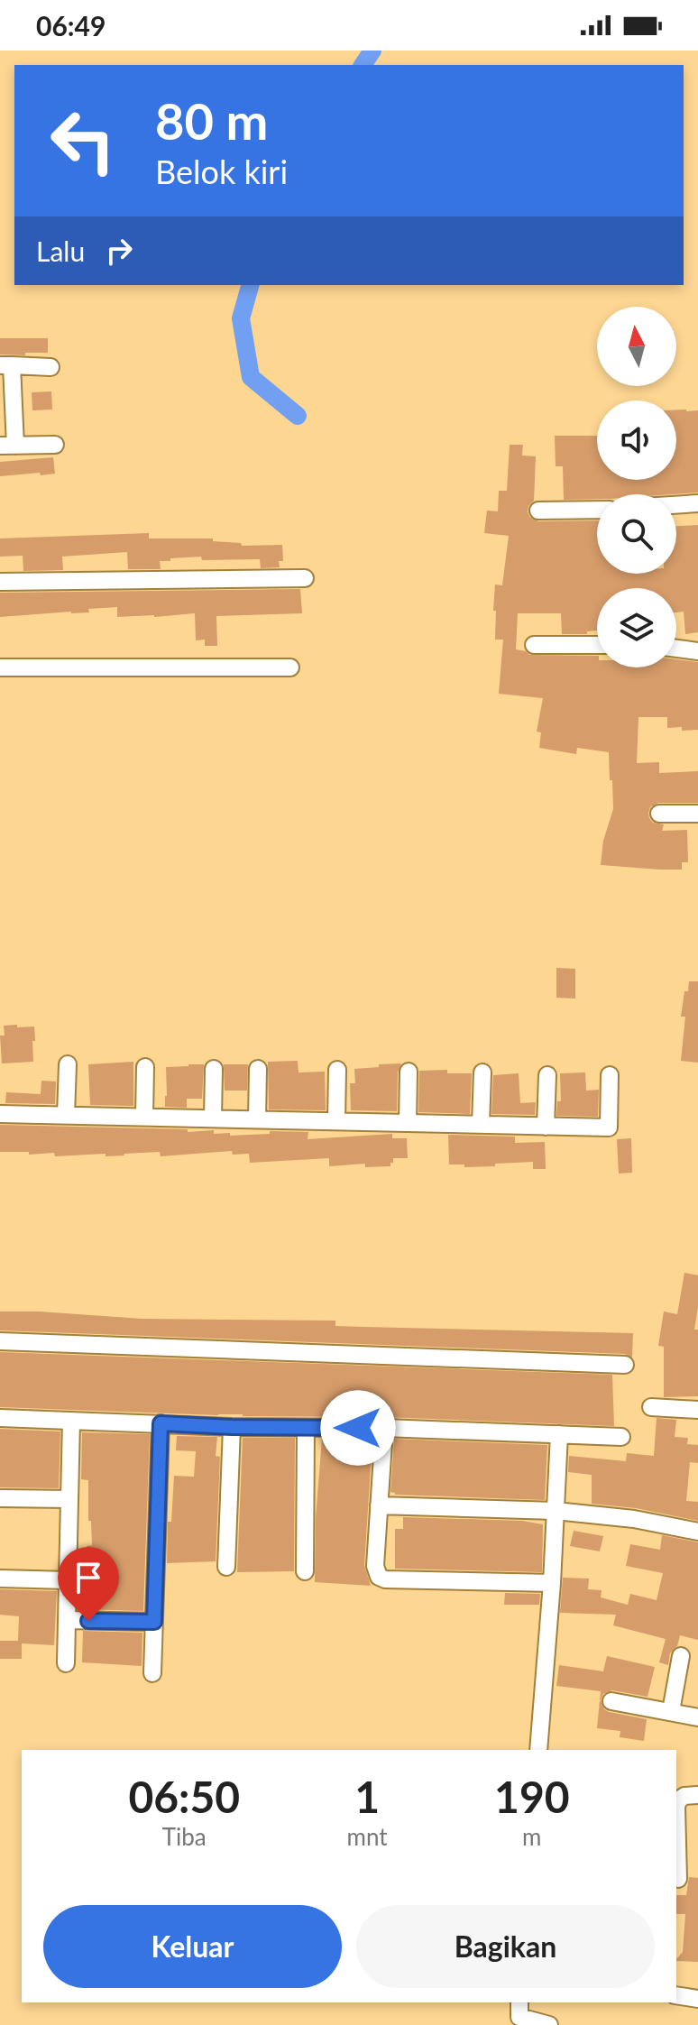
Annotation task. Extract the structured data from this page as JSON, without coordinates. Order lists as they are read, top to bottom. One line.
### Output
{"north":"top","page":{"status":"06:49","turn":["80 m","Belok kiri"],"then":"Lalu","eta":["06:50","Tiba","1","mnt","190","m"],"buttons":["Keluar","Bagikan"]}}
